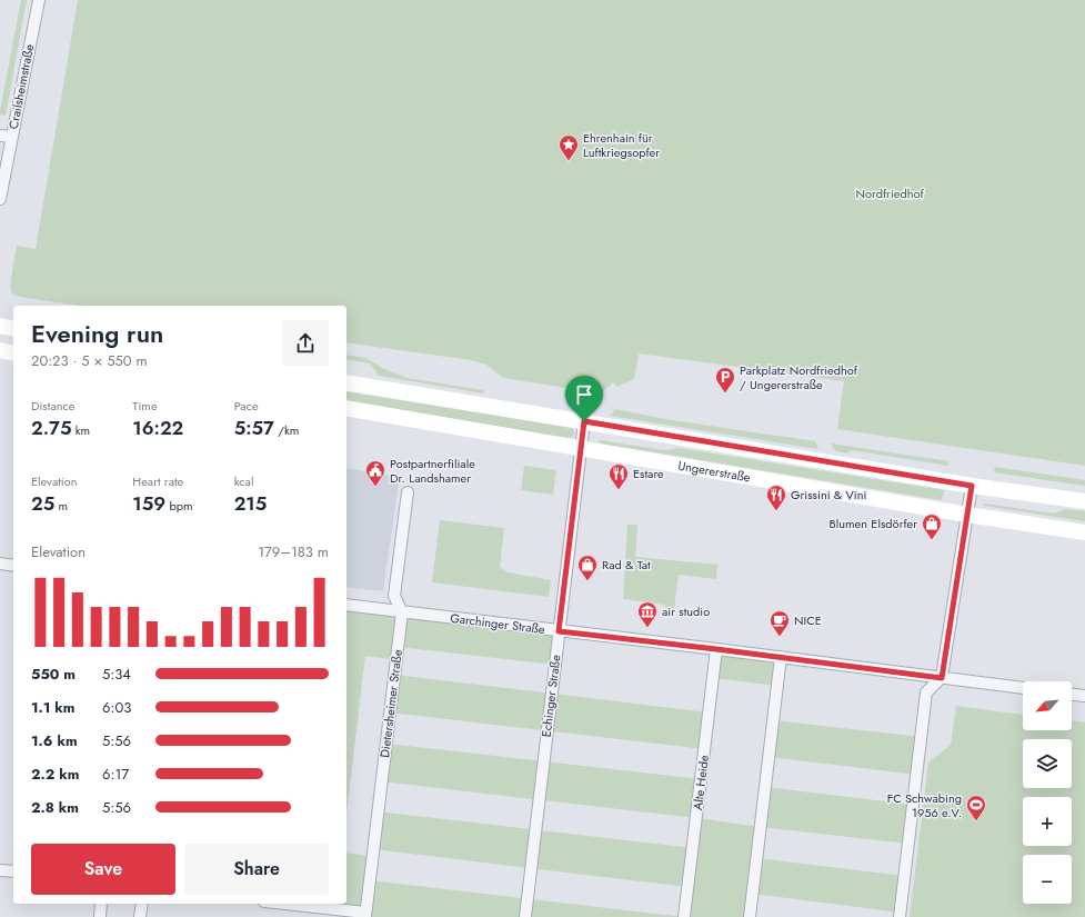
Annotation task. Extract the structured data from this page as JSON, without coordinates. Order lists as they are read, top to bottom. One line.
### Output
{"streets":{"main road":["Ungererstraße"],"street":["Crailsheimstraße","Garchinger Straße","Echinger Straße","Dietersheimer Straße","Alte Heide"]},"crossings":[["Ungererstraße","Echinger Straße"],["Garchinger Straße","Echinger Straße"],["Garchinger Straße","Dietersheimer Straße"],["Garchinger Straße","Alte Heide"]],"parks":["Nordfriedhof"],"places":{"place":["Ehrenhain für Luftkriegsopfer"],"parking":["Parkplatz Nordfriedhof / Ungererstraße"],"public building":["Postpartnerfiliale Dr. Landshamer"],"restaurant":["Estare","Grissini & Vini"],"shop":["Blumen Elsdörfer","Rad & Tat"],"museum":["air studio"],"cafe":["NICE"],"sports":["FC Schwabing 1956 e.V."]},"north":"bottom left","page":{"heading":["Evening run","20:23 · 5 × 550 m"],"stats":[["Distance","2.75 km"],["Time","16:22"],["Pace","5:57 /km"],["Elevation","25 m"],["Heart rate","159 bpm"],["kcal","215"]],"chart":["Elevation","179–183 m"],"list":[{"name":"550 m","note":"5:34"},{"name":"1.1 km","note":"6:03"},{"name":"1.6 km","note":"5:56"},{"name":"2.2 km","note":"6:17"},{"name":"2.8 km","note":"5:56"}],"map_buttons":["+","−"],"buttons":["Save","Share"]}}
